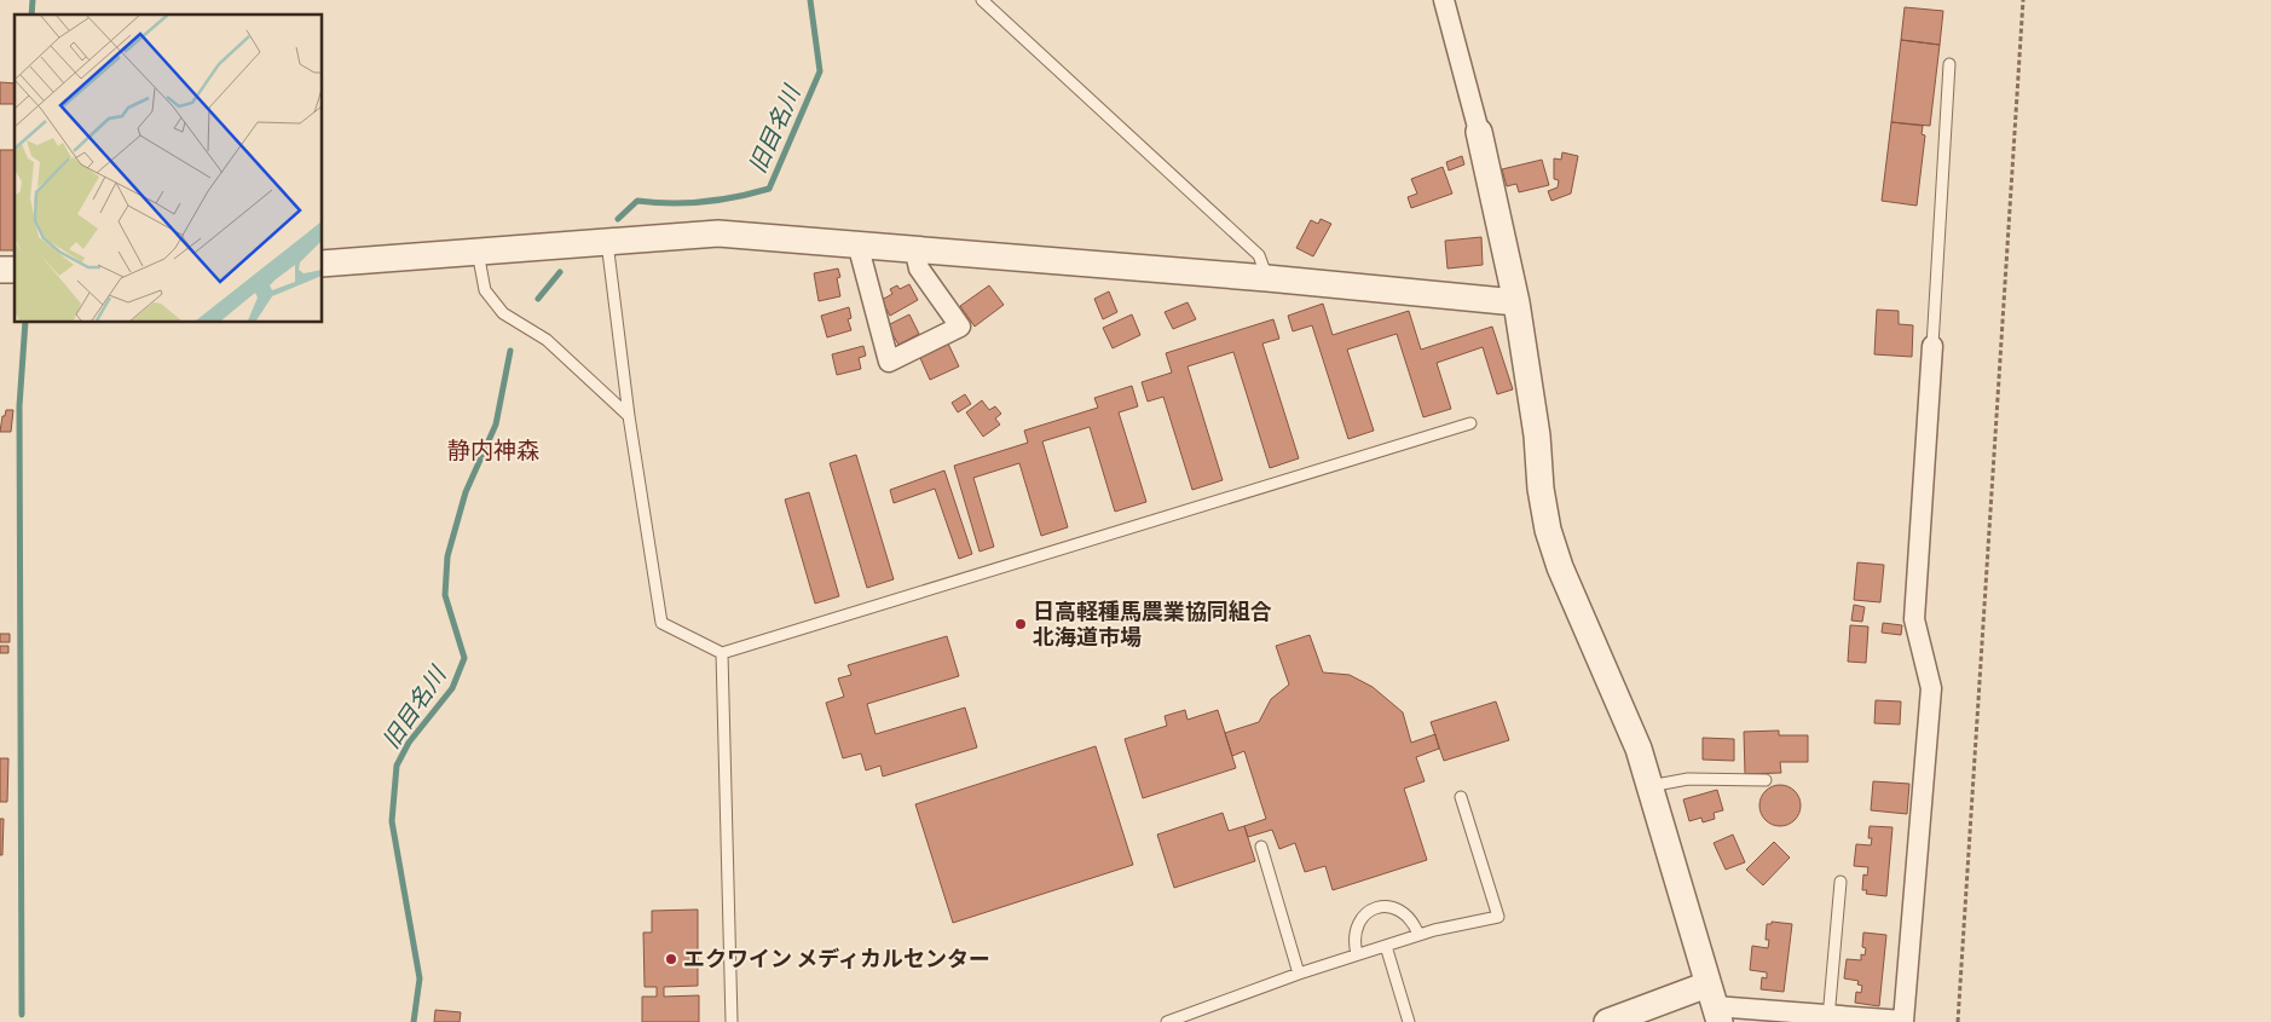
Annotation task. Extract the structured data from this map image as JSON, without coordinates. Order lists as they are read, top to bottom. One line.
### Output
{"districts":["静内神森"],"water":["旧目名川"],"places":["日高軽種馬農業協同組合 北海道市場","エクワイン メディカルセンター"]}
